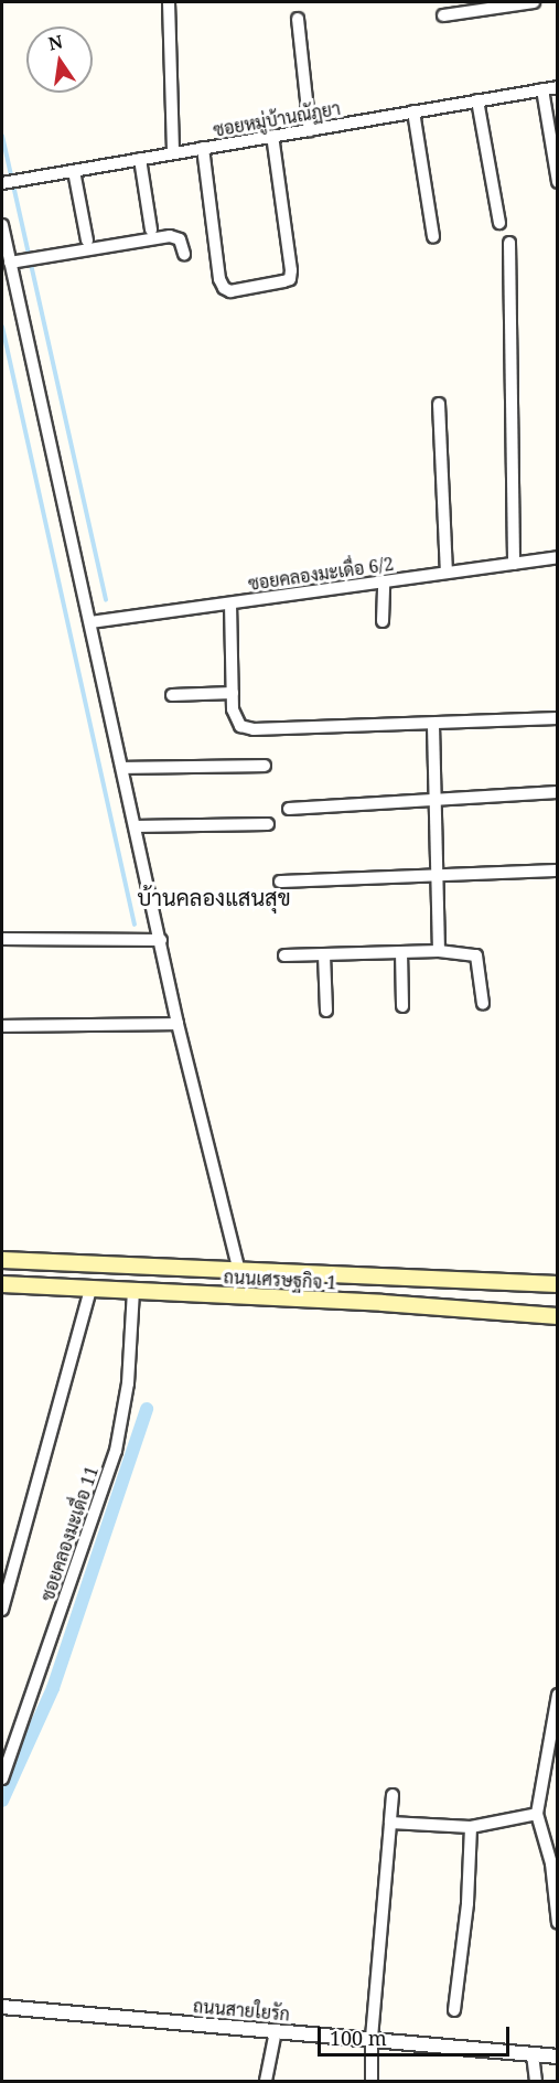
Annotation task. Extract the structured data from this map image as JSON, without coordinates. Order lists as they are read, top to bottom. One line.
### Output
{"streets":{"main road":["ถนนเศรษฐกิจ 1"],"street":["ซอยหมู่บ้านณัฏยา","ซอยคลองมะเดื่อ 6/2","ซอยคลองมะเดื่อ 11","ถนนสายใยรัก"]},"crossings":[["ถนนเศรษฐกิจ 1","ซอยคลองมะเดื่อ 11"]],"districts":["บ้านคลองแสนสุข"],"scale_bar":"100 m","north":"top"}
